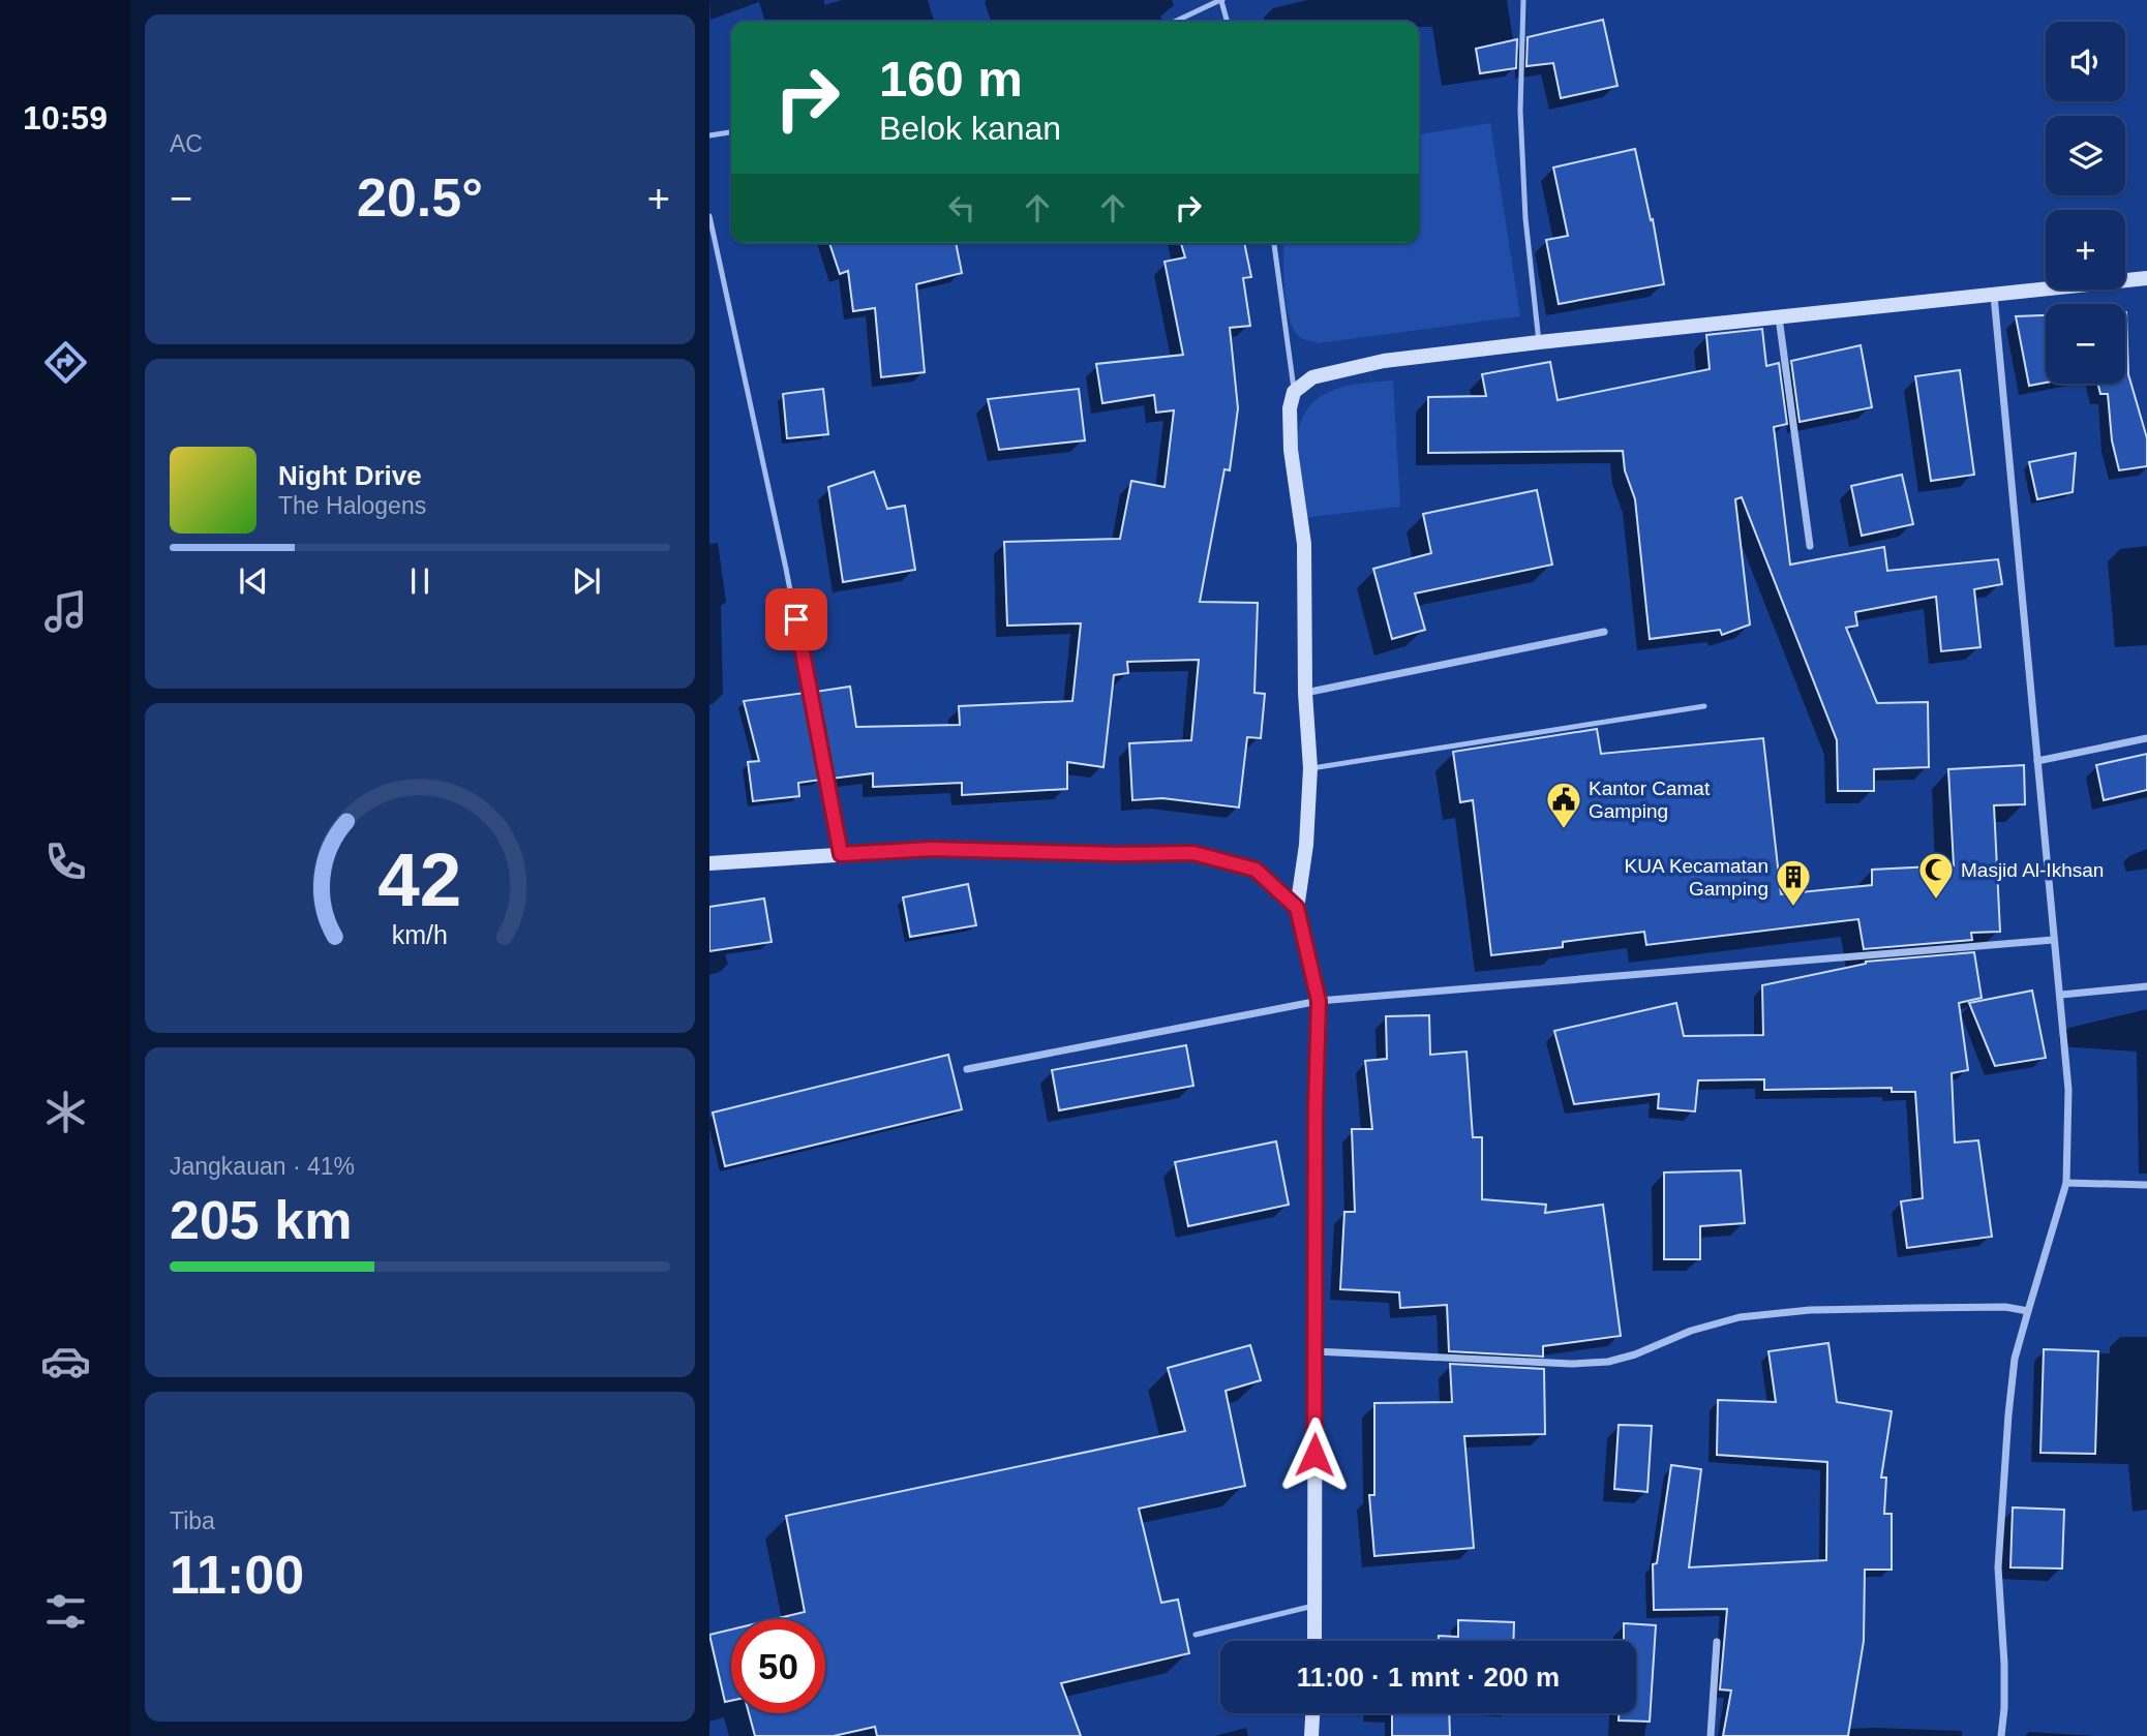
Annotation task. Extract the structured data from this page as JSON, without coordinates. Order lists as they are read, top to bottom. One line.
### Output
{"places":{"public building":["Kantor Camat Gamping"],"mosque":["Masjid Al-Ikhsan"],"building":["KUA Kecamatan Gamping"]},"page":{"tabs":"10:59","tile":["AC",["Jangkauan · 41%","205 km"],["Tiba","11:00"]],"map_buttons":["+","−"],"turn":["160 m","Belok kanan"],"heat":["−","20.5°","+"],"song":["Night Drive","The Halogens"],"limit":"50","trip":"11:00 · 1 mnt · 200 m","gauge":["42","km/h"]}}
